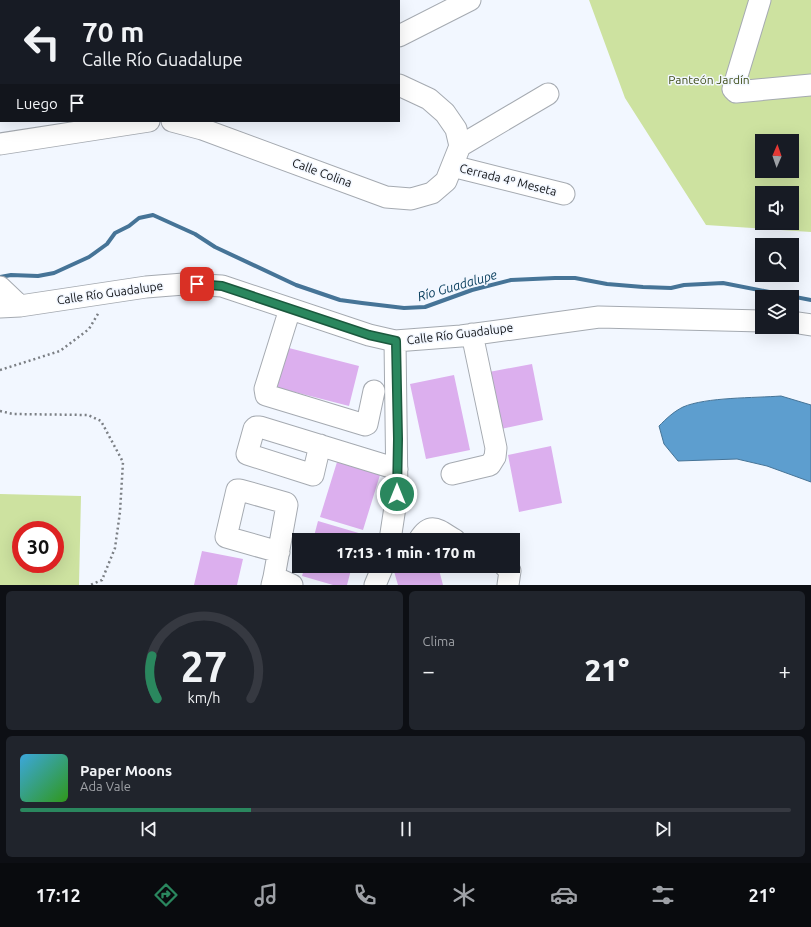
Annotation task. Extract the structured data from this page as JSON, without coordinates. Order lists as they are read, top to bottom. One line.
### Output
{"streets":{"street":["Calle Colina","Cerrada 4º Meseta","Calle Río Guadalupe"]},"crossings":[["Calle Colina","Cerrada 4º Meseta"]],"water":["Río Guadalupe"],"parks":["Panteón Jardín"],"north":"top","page":{"turn":["70 m","Calle Río Guadalupe"],"then":"Luego","limit":"30","trip":"17:13 · 1 min · 170 m","tile":"Clima","heat":["−","21°","+"],"song":["Paper Moons","Ada Vale"],"tabs":["17:12","21°"],"gauge":["27","km/h"]}}
